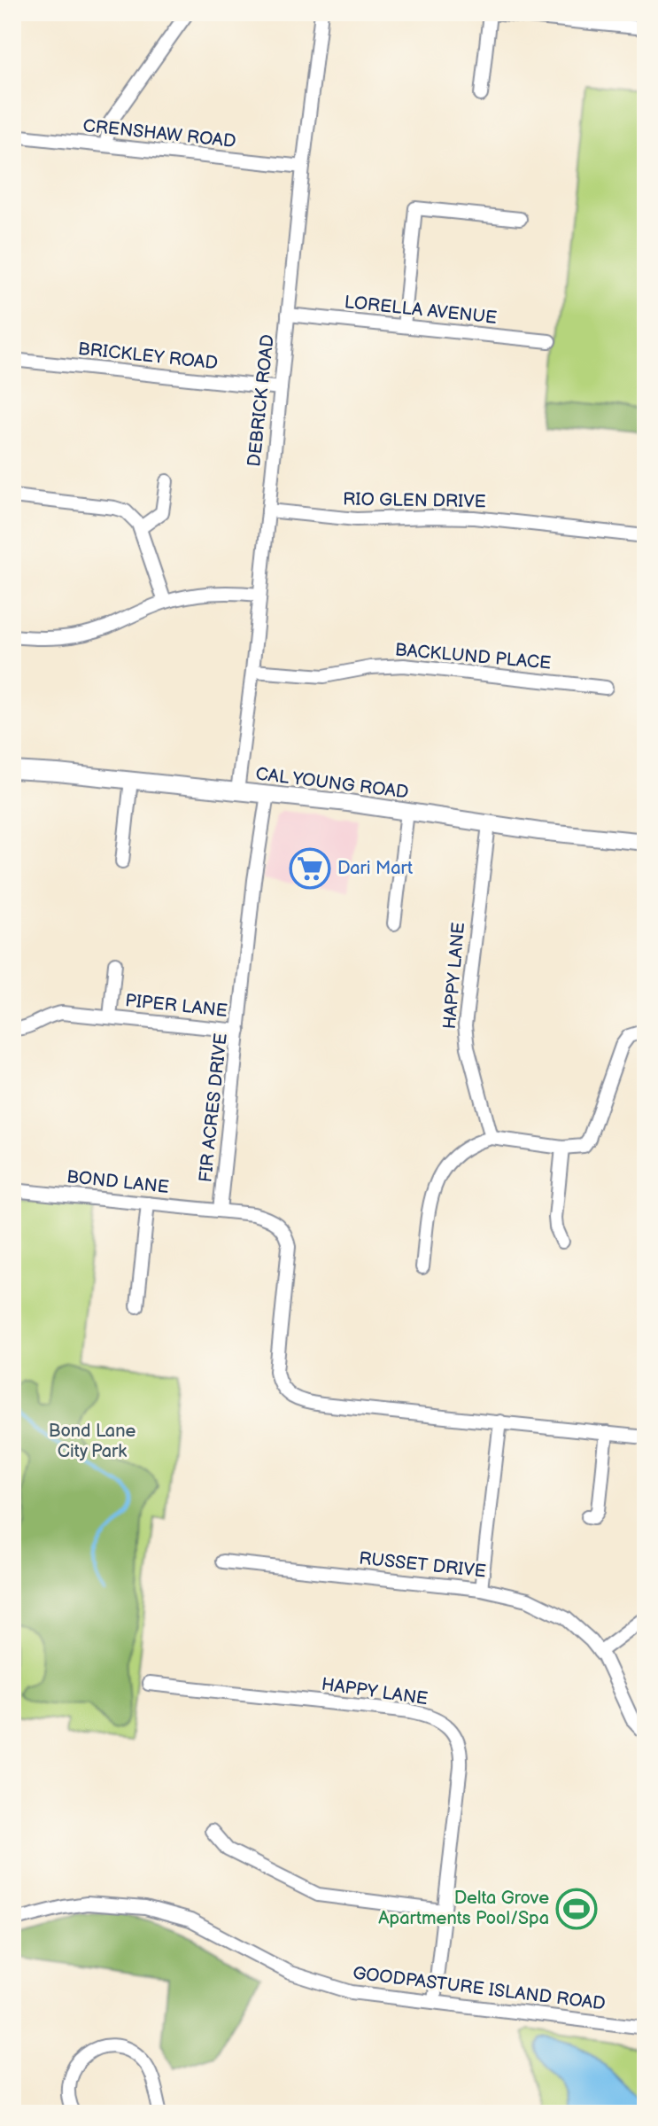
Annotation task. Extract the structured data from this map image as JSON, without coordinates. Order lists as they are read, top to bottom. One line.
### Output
{"streets":{"main road":["CAL YOUNG ROAD"],"street":["CRENSHAW ROAD","LORELLA AVENUE","BRICKLEY ROAD","DEBRICK ROAD","RIO GLEN DRIVE","BACKLUND PLACE","HAPPY LANE","PIPER LANE","FIR ACRES DRIVE","BOND LANE","RUSSET DRIVE","GOODPASTURE ISLAND ROAD"]},"crossings":[["CRENSHAW ROAD","DEBRICK ROAD"],["LORELLA AVENUE","DEBRICK ROAD"],["BRICKLEY ROAD","DEBRICK ROAD"],["DEBRICK ROAD","RIO GLEN DRIVE"],["DEBRICK ROAD","BACKLUND PLACE"],["DEBRICK ROAD","CAL YOUNG ROAD"],["CAL YOUNG ROAD","HAPPY LANE"],["CAL YOUNG ROAD","FIR ACRES DRIVE"],["HAPPY LANE","GOODPASTURE ISLAND ROAD"],["PIPER LANE","FIR ACRES DRIVE"],["FIR ACRES DRIVE","BOND LANE"]],"parks":["Bond Lane City Park"],"places":{"supermarket":["Dari Mart"],"sports":["Delta Grove Apartments Pool/Spa"]}}
